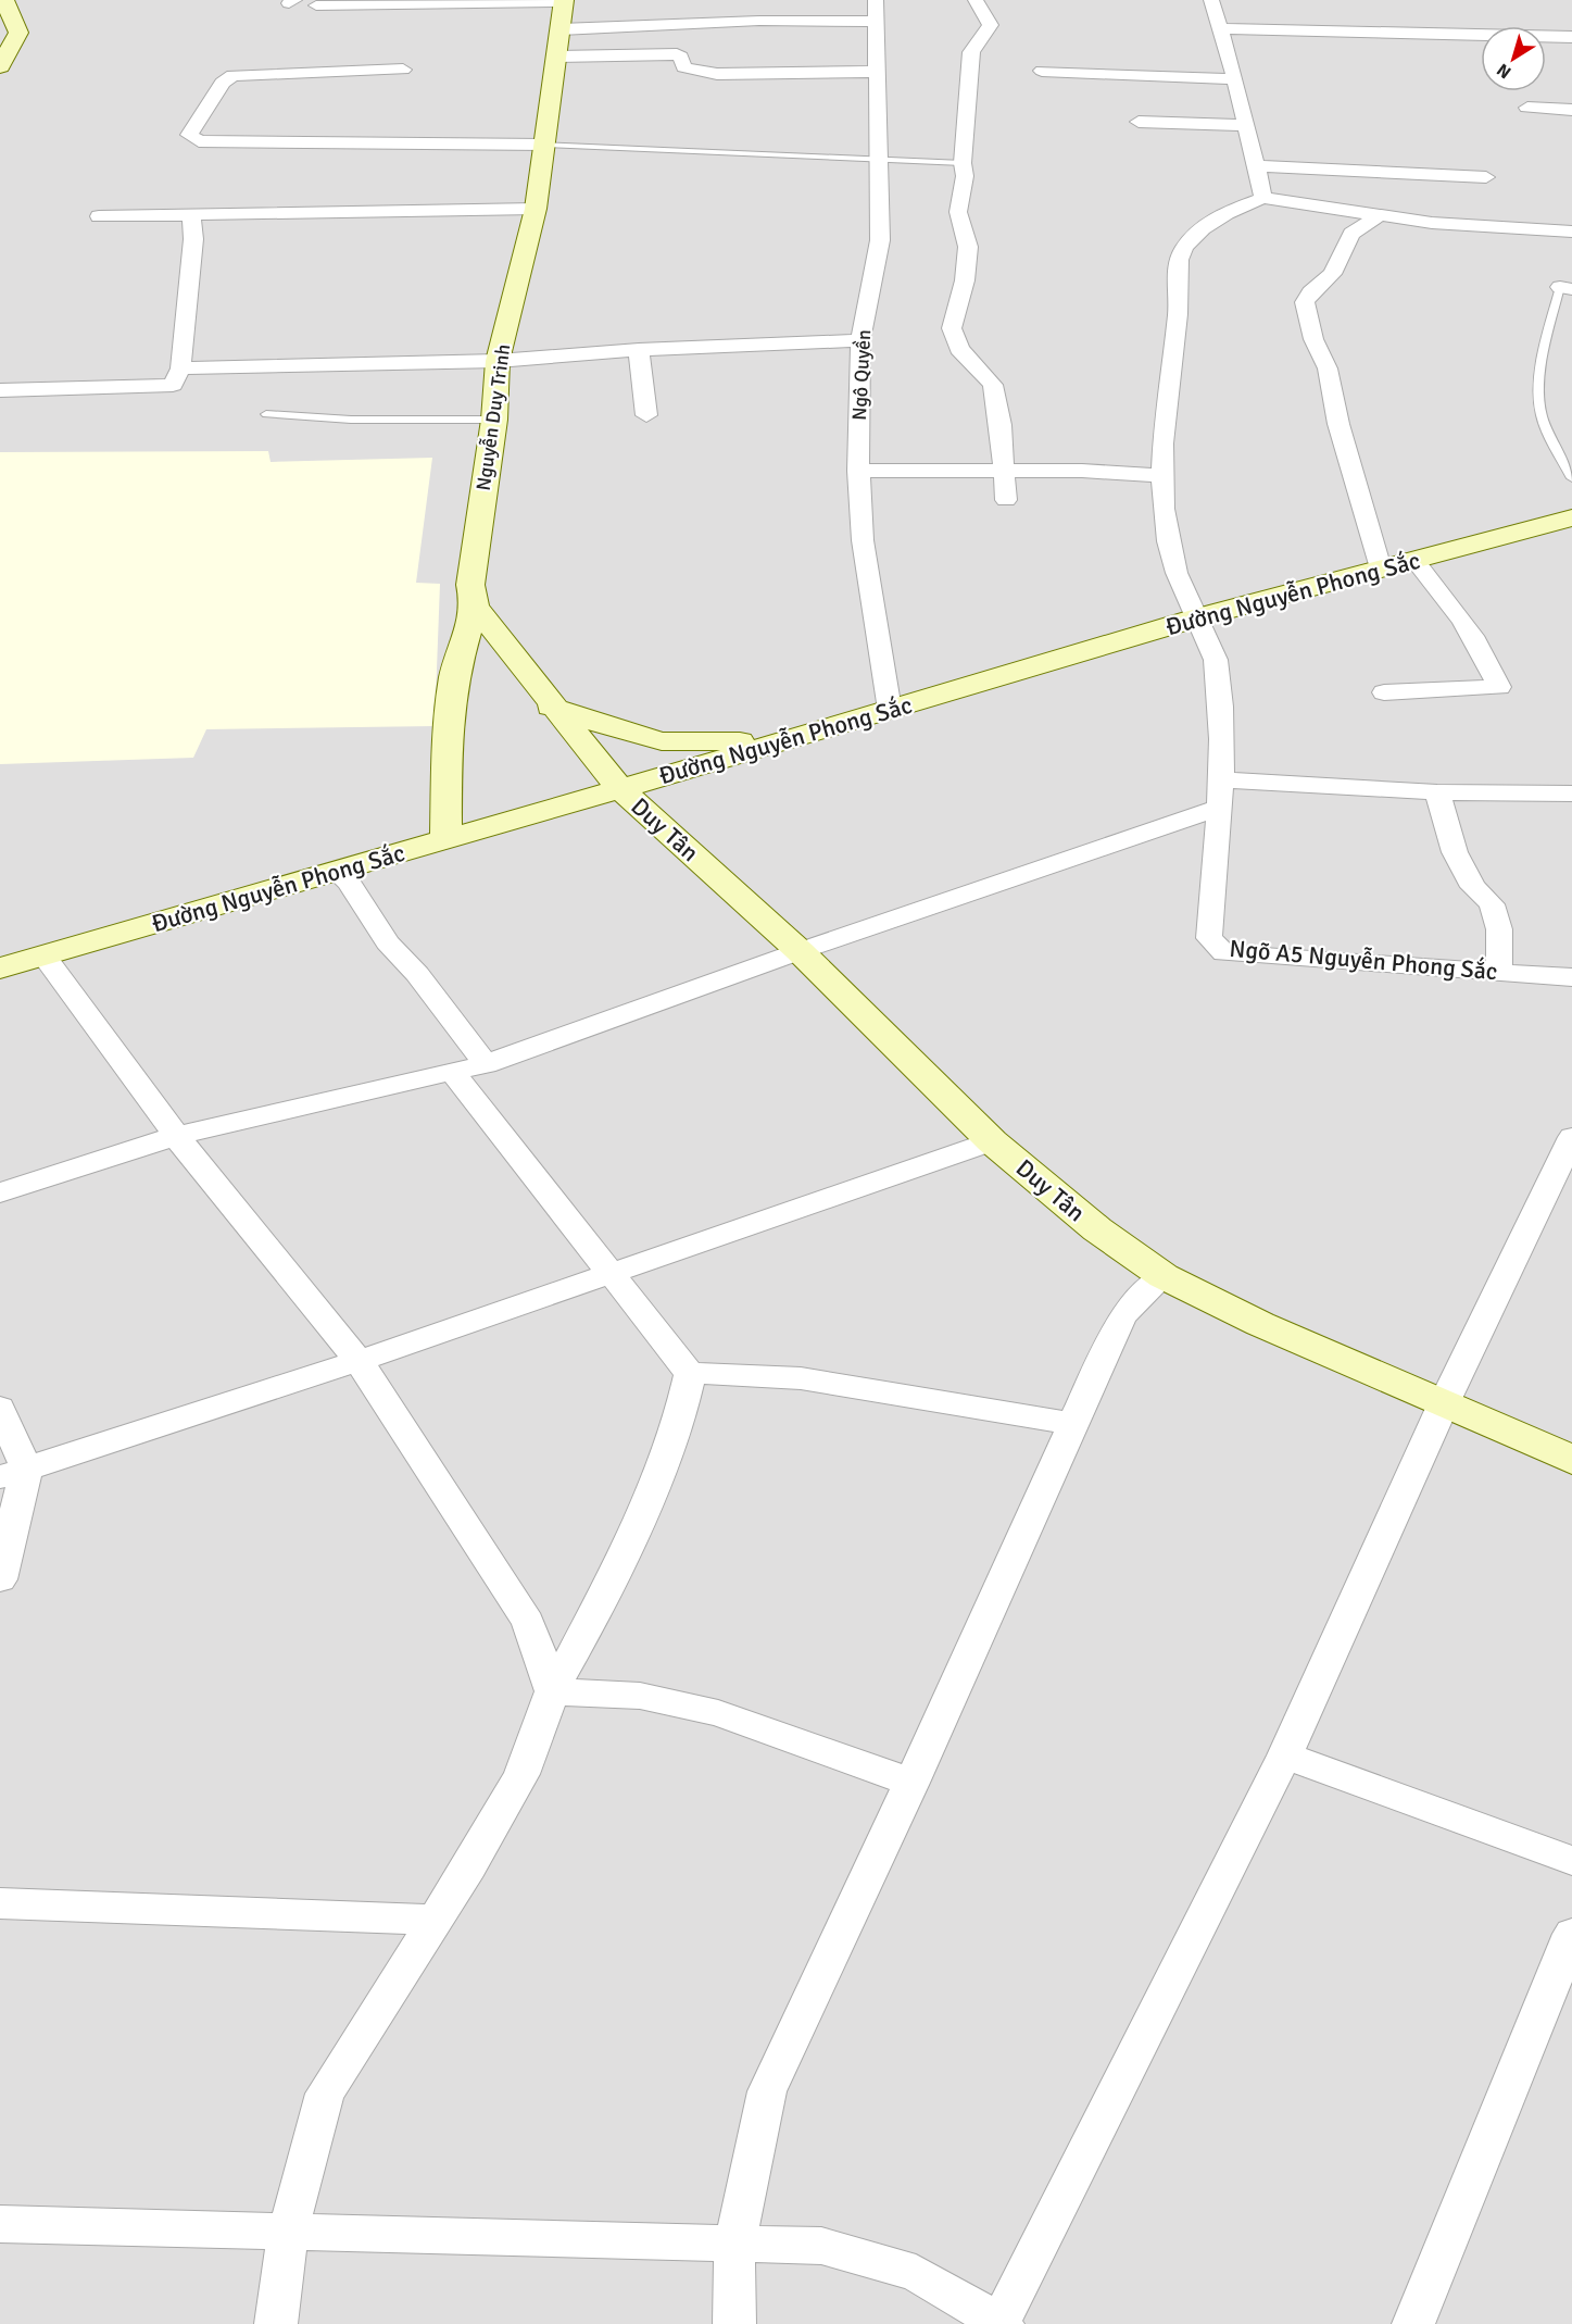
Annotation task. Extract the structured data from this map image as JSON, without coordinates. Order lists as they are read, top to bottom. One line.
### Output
{"streets":{"street":["Ngô Quyền","Nguyễn Duy Trinh","Đường Nguyễn Phong Sắc","Duy Tân","Ngõ A5 Nguyễn Phong Sắc"]},"crossings":[["Ngô Quyền","Đường Nguyễn Phong Sắc"],["Đường Nguyễn Phong Sắc","Duy Tân"],["Đường Nguyễn Phong Sắc","Ngõ A5 Nguyễn Phong Sắc"]],"north":"bottom left"}
